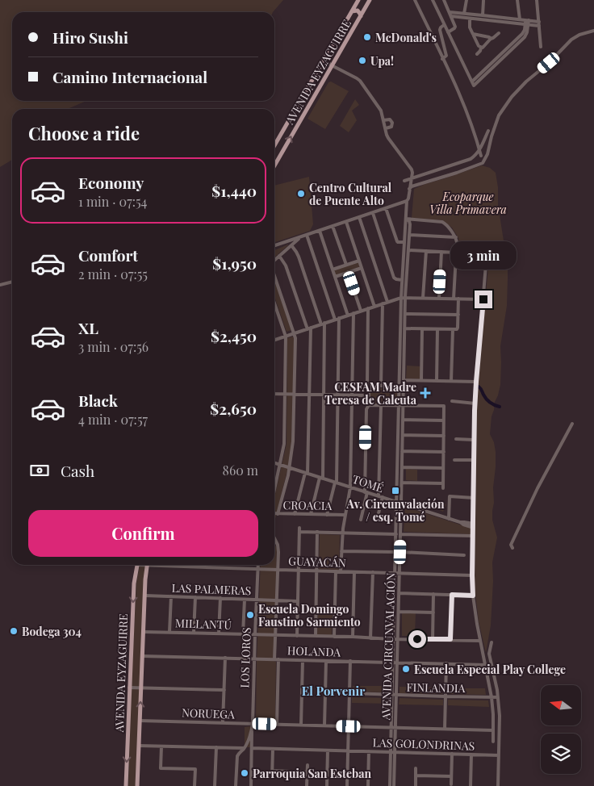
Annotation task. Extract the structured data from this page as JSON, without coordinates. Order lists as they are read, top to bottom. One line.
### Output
{"streets":{"main road":["AVENIDA EYZAGUIRRE"],"street":["TOMÉ","CROACIA","GUAYACÁN","LAS PALMERAS","MILLANTÚ","AVENIDA CIRCUNVALACIÓN","HOLANDA","LOS LOROS","FINLANDIA","NORUEGA","LAS GOLONDRINAS"]},"crossings":[["AVENIDA EYZAGUIRRE","LAS PALMERAS"],["AVENIDA EYZAGUIRRE","MILLANTÚ"],["AVENIDA EYZAGUIRRE","HOLANDA"],["AVENIDA EYZAGUIRRE","NORUEGA"],["TOMÉ","AVENIDA CIRCUNVALACIÓN"],["GUAYACÁN","AVENIDA CIRCUNVALACIÓN"],["GUAYACÁN","LOS LOROS"],["LAS PALMERAS","LOS LOROS"],["MILLANTÚ","AVENIDA CIRCUNVALACIÓN"],["MILLANTÚ","LOS LOROS"],["AVENIDA CIRCUNVALACIÓN","HOLANDA"],["AVENIDA CIRCUNVALACIÓN","FINLANDIA"],["AVENIDA CIRCUNVALACIÓN","NORUEGA"],["AVENIDA CIRCUNVALACIÓN","LAS GOLONDRINAS"],["HOLANDA","LOS LOROS"],["LOS LOROS","NORUEGA"],["LOS LOROS","LAS GOLONDRINAS"]],"districts":["El Porvenir"],"parks":["Ecoparque Villa Primavera"],"places":{"other":["McDonald's","Upa!","Centro Cultural de Puente Alto","Escuela Domingo Faustino Sarmiento","Bodega 304","Escuela Especial Play College","Parroquia San Esteban"],"health":["CESFAM Madre Teresa de Calcuta"],"transit":["Av. Circunvalación / esq. Tomé"]},"north":"left","page":{"banner":["Hiro Sushi","Camino Internacional"],"heading":"Choose a ride","list":[{"name":"Economy","note":"1 min · 07:54","value":"$1,440"},{"name":"Comfort","note":"2 min · 07:55","value":"$1,950"},{"name":"XL","note":"3 min · 07:56","value":"$2,450"},{"name":"Black","note":"4 min · 07:57","value":"$2,650"}],"bubble":"3 min","pay":["Cash","860 m"],"buttons":"Confirm"}}
